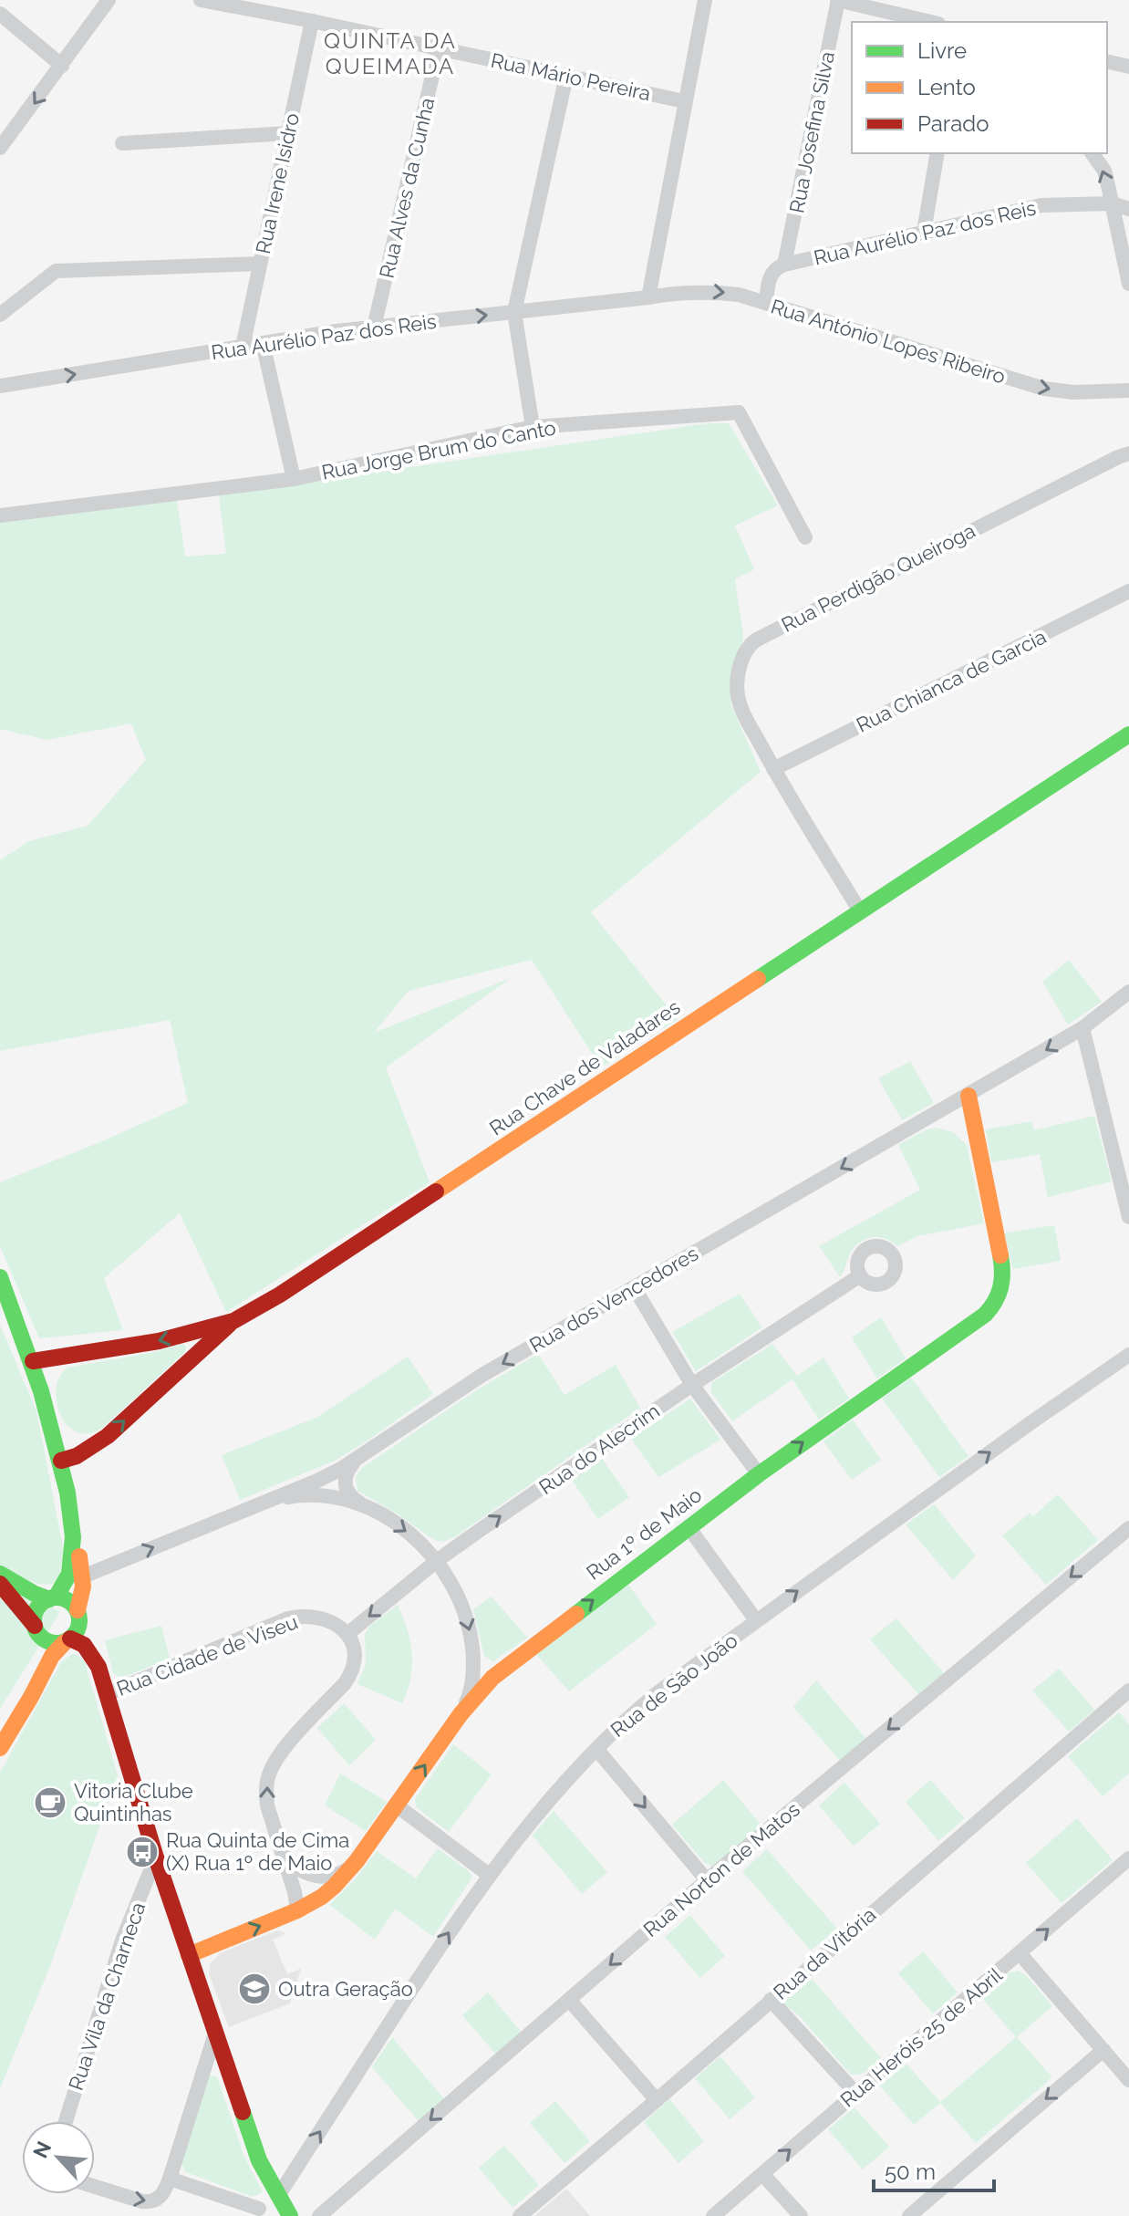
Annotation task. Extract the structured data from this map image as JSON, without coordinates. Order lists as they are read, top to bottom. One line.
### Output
{"streets":{"street":["Rua Mário Pereira","Rua Josefina Silva","Rua Irene Isidro","Rua Alves da Cunha","Rua Aurélio Paz dos Reis","Rua António Lopes Ribeiro","Rua Jorge Brum do Canto","Rua Perdigão Queiroga","Rua Chianca de Garcia","Rua Chave de Valadares","Rua dos Vencedores","Rua do Alecrim","Rua 1º de Maio","Rua Cidade de Viseu","Rua de São João","Rua Norton de Matos","Rua da Vitória","Rua Vila da Charneca","Rua Heróis 25 de Abril"]},"crossings":[["Rua Mário Pereira","Rua Irene Isidro"],["Rua Mário Pereira","Rua Alves da Cunha"],["Rua Josefina Silva","Rua Aurélio Paz dos Reis"],["Rua Irene Isidro","Rua Aurélio Paz dos Reis"],["Rua Alves da Cunha","Rua Aurélio Paz dos Reis"],["Rua Aurélio Paz dos Reis","Rua António Lopes Ribeiro"],["Rua Perdigão Queiroga","Rua Chianca de Garcia"],["Rua Perdigão Queiroga","Rua Chave de Valadares"],["Rua dos Vencedores","Rua 1º de Maio"],["Rua do Alecrim","Rua Cidade de Viseu"]],"one_way":["Rua António Lopes Ribeiro","Rua 1º de Maio","Rua de São João","Rua Norton de Matos","Rua Heróis 25 de Abril"],"districts":["QUINTA DA QUEIMADA"],"places":{"cafe":["Vitoria Clube Quintinhas"],"bus stop":["Rua Quinta de Cima (X) Rua 1º de Maio"],"school or university":["Outra Geração"]},"legend":["Livre","Lento","Parado"],"scale_bar":"50 m","north":"top left"}
